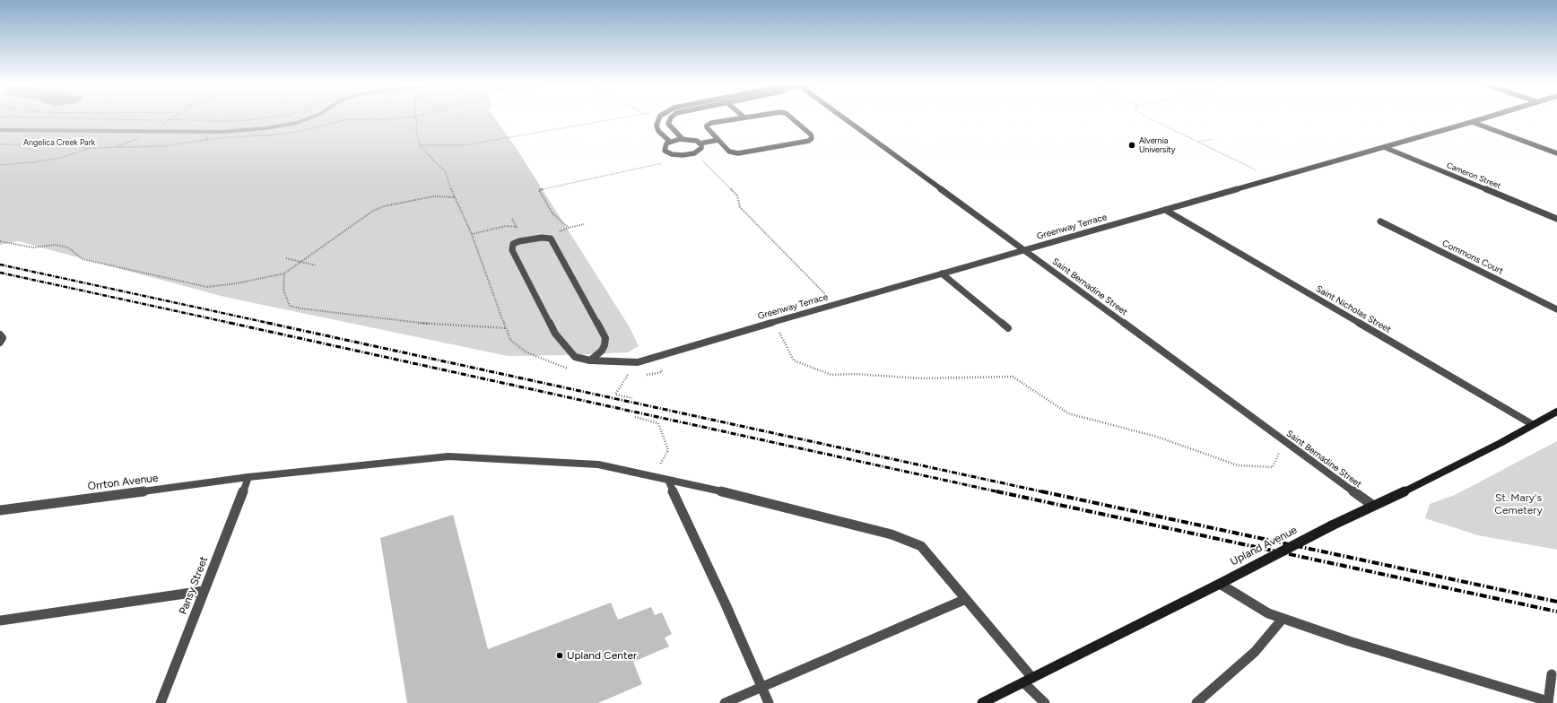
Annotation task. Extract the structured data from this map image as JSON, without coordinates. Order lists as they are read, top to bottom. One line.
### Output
{"streets":{"street":["Cameron Street","Greenway Terrace","Commons Court","Saint Bernadine Street","Saint Nicholas Street","Orrton Avenue","Upland Avenue","Pansy Street"]},"crossings":[["Cameron Street","Greenway Terrace"],["Greenway Terrace","Saint Bernadine Street"],["Greenway Terrace","Saint Nicholas Street"],["Saint Bernadine Street","Upland Avenue"],["Saint Nicholas Street","Upland Avenue"],["Orrton Avenue","Upland Avenue"],["Orrton Avenue","Pansy Street"]],"parks":["Angelica Creek Park","St. Mary's Cemetery"],"places":["Alvernia University","Upland Center"]}
